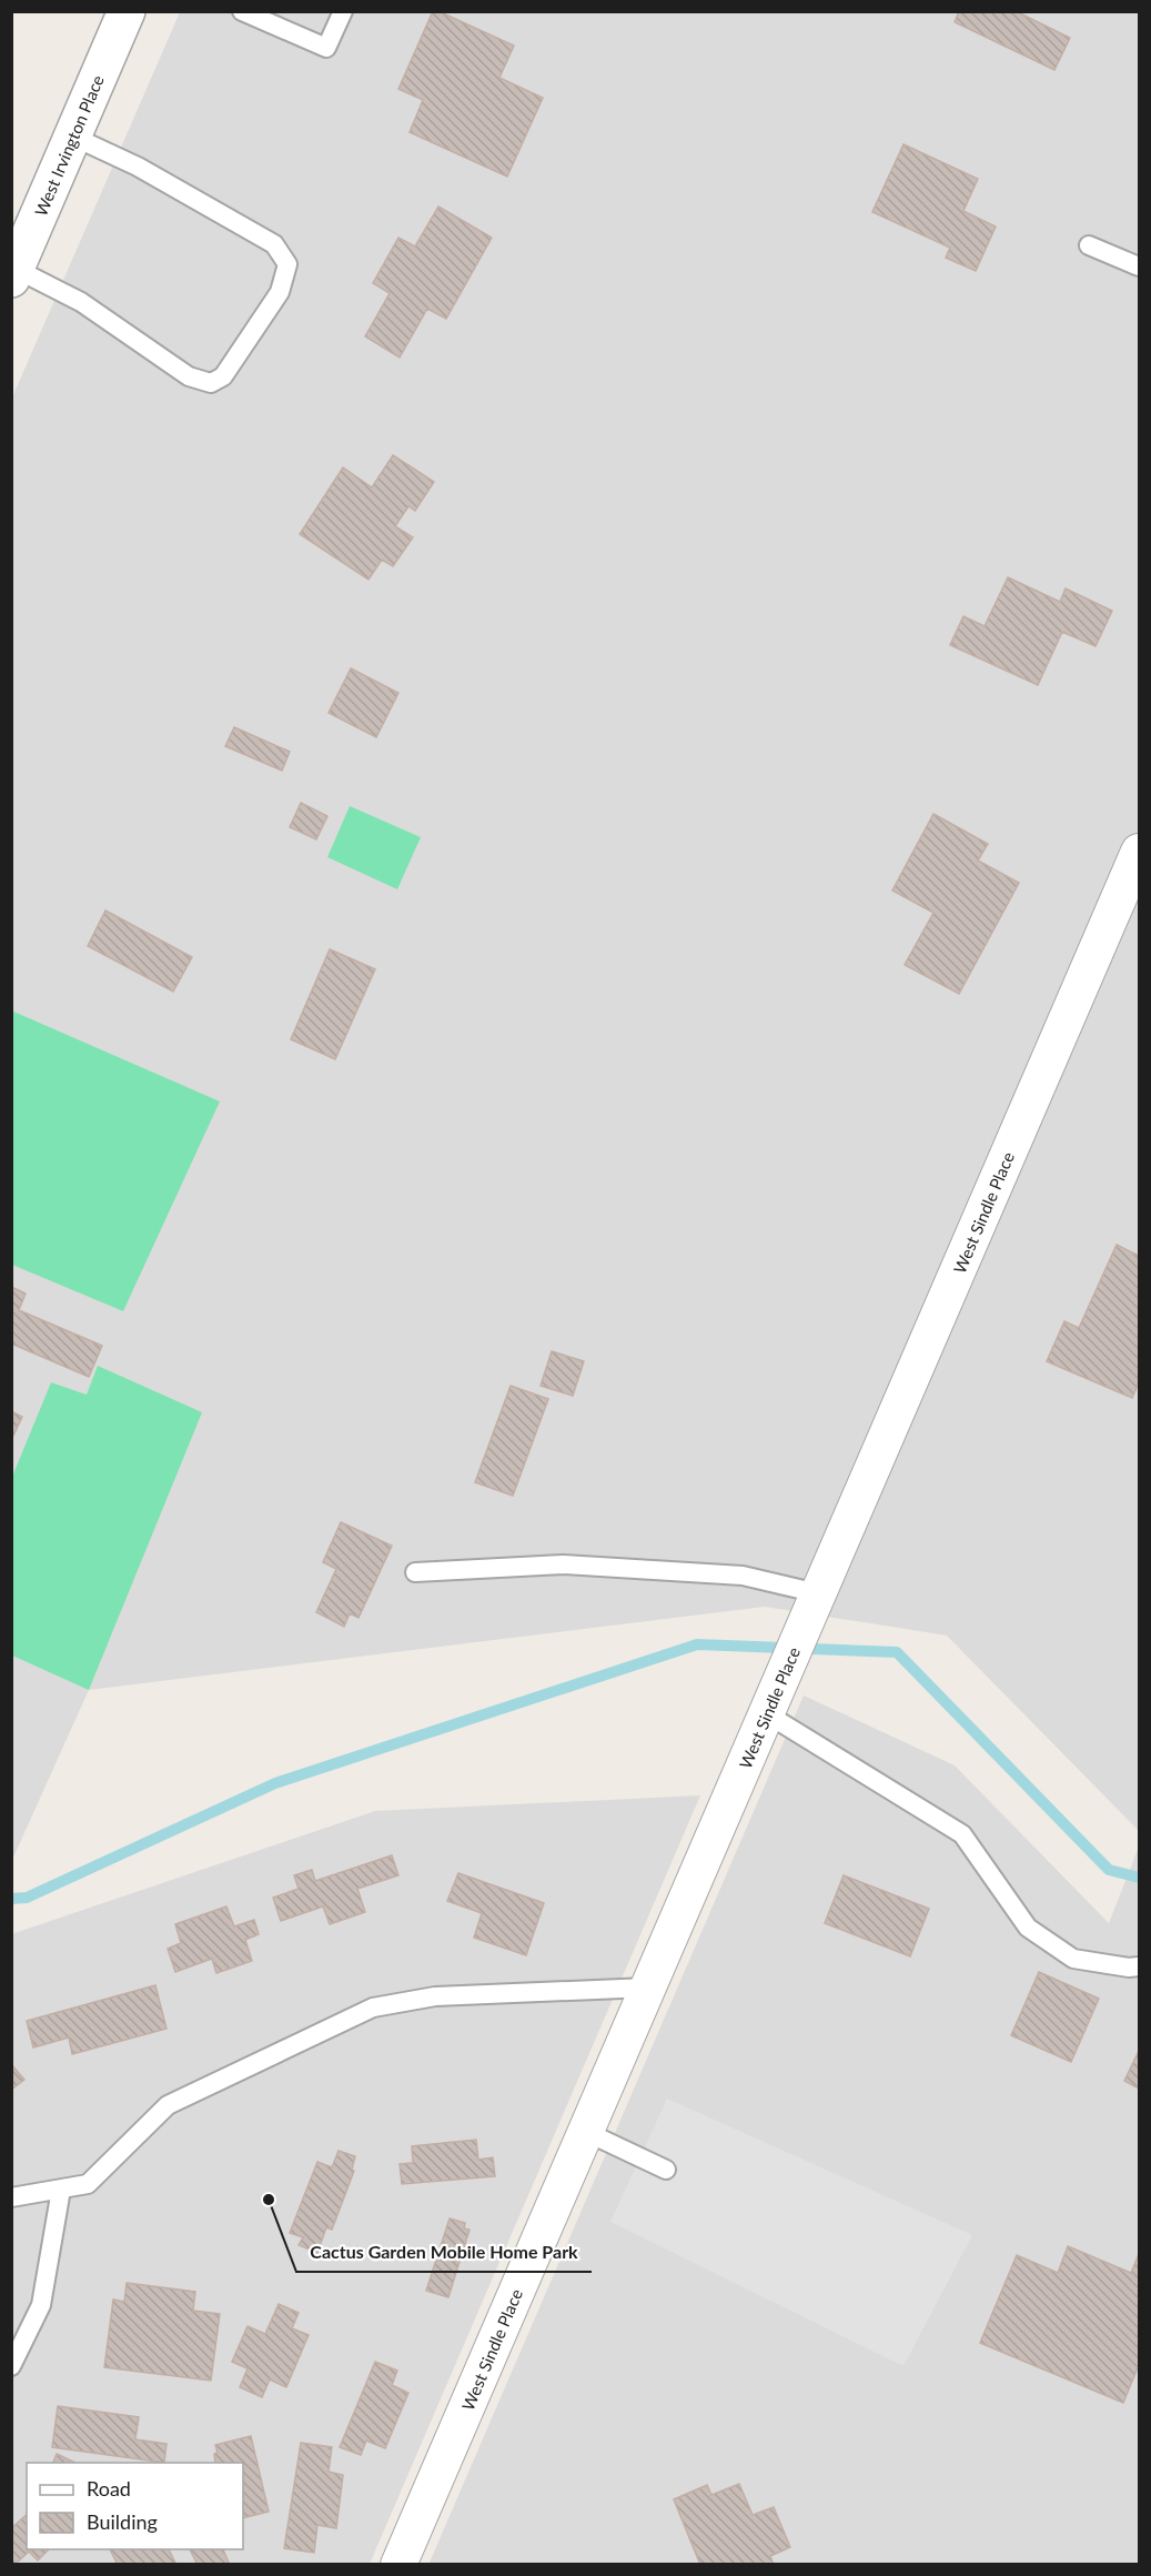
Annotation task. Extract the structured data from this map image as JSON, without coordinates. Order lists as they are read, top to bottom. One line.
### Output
{"streets":{"street":["West Irvington Place","West Sindle Place"]},"places":["Cactus Garden Mobile Home Park"],"legend":["Road","Building"]}
